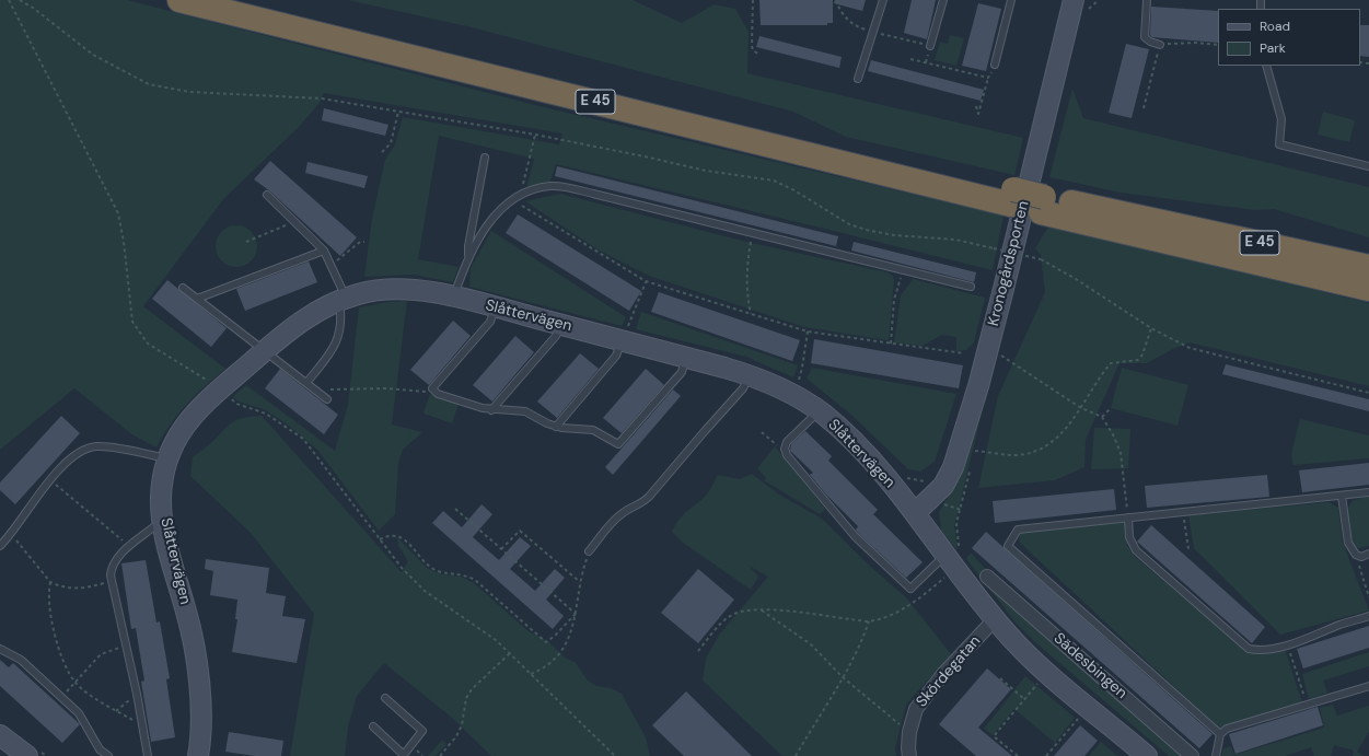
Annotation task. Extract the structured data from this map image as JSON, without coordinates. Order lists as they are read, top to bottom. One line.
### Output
{"streets":{"highway":["E 45"],"street":["Kronogårdsporten","Slåttervägen","Sädesbingen","Skördegatan"]},"crossings":[["Kronogårdsporten","Slåttervägen"],["Slåttervägen","Skördegatan"]],"legend":["Road","Park"]}
